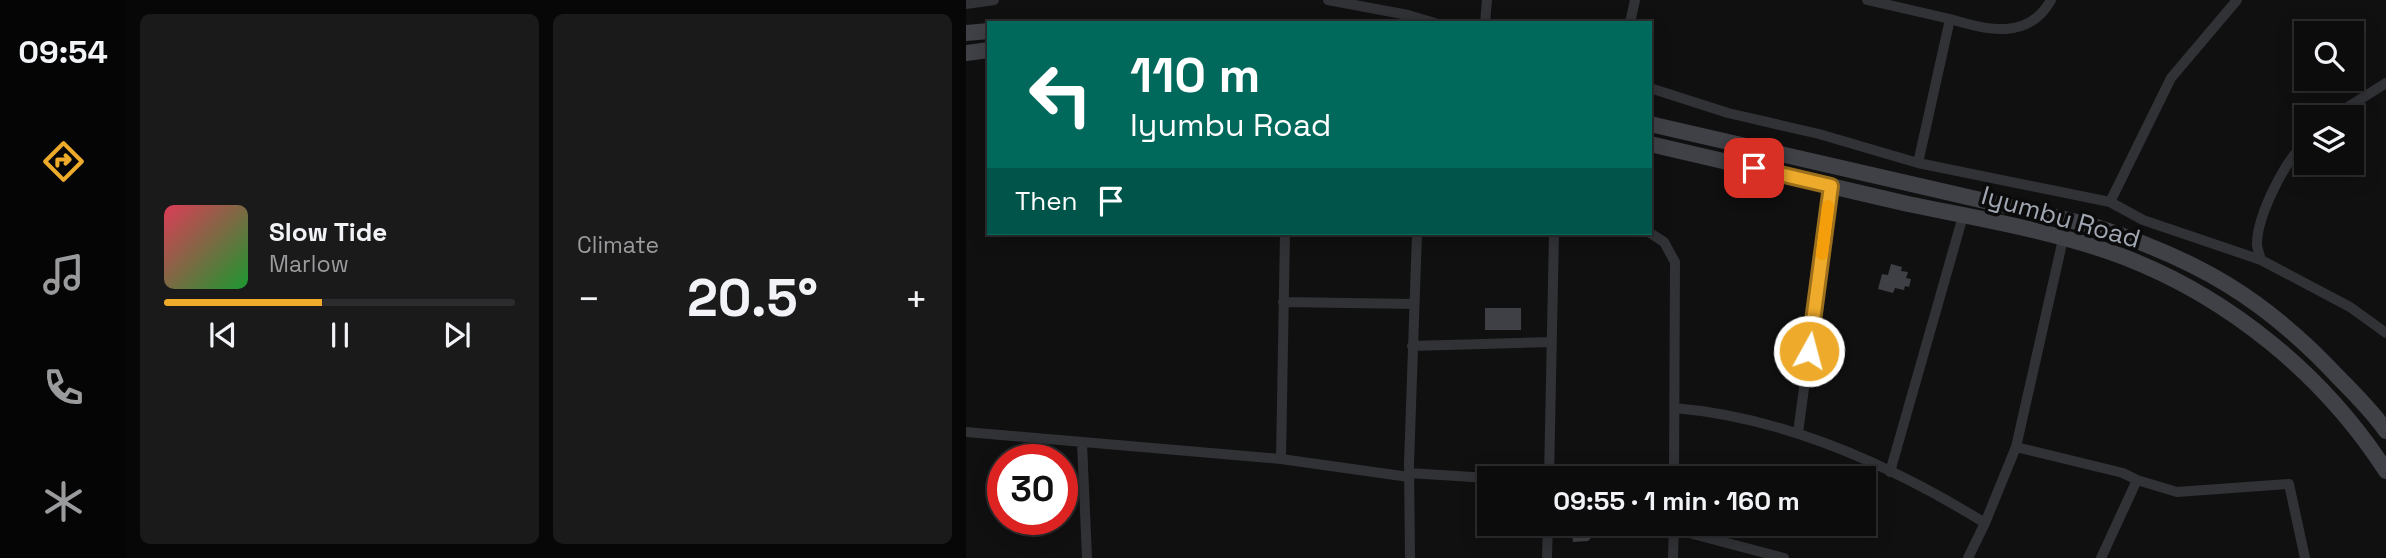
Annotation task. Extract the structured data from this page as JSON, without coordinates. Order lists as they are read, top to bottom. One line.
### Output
{"streets":{"main road":["Iyumbu Road"]},"page":{"tabs":"09:54","tile":"Climate","turn":["110 m","Iyumbu Road"],"then":"Then","song":["Slow Tide","Marlow"],"heat":["−","20.5°","+"],"limit":"30","trip":"09:55 · 1 min · 160 m"}}
